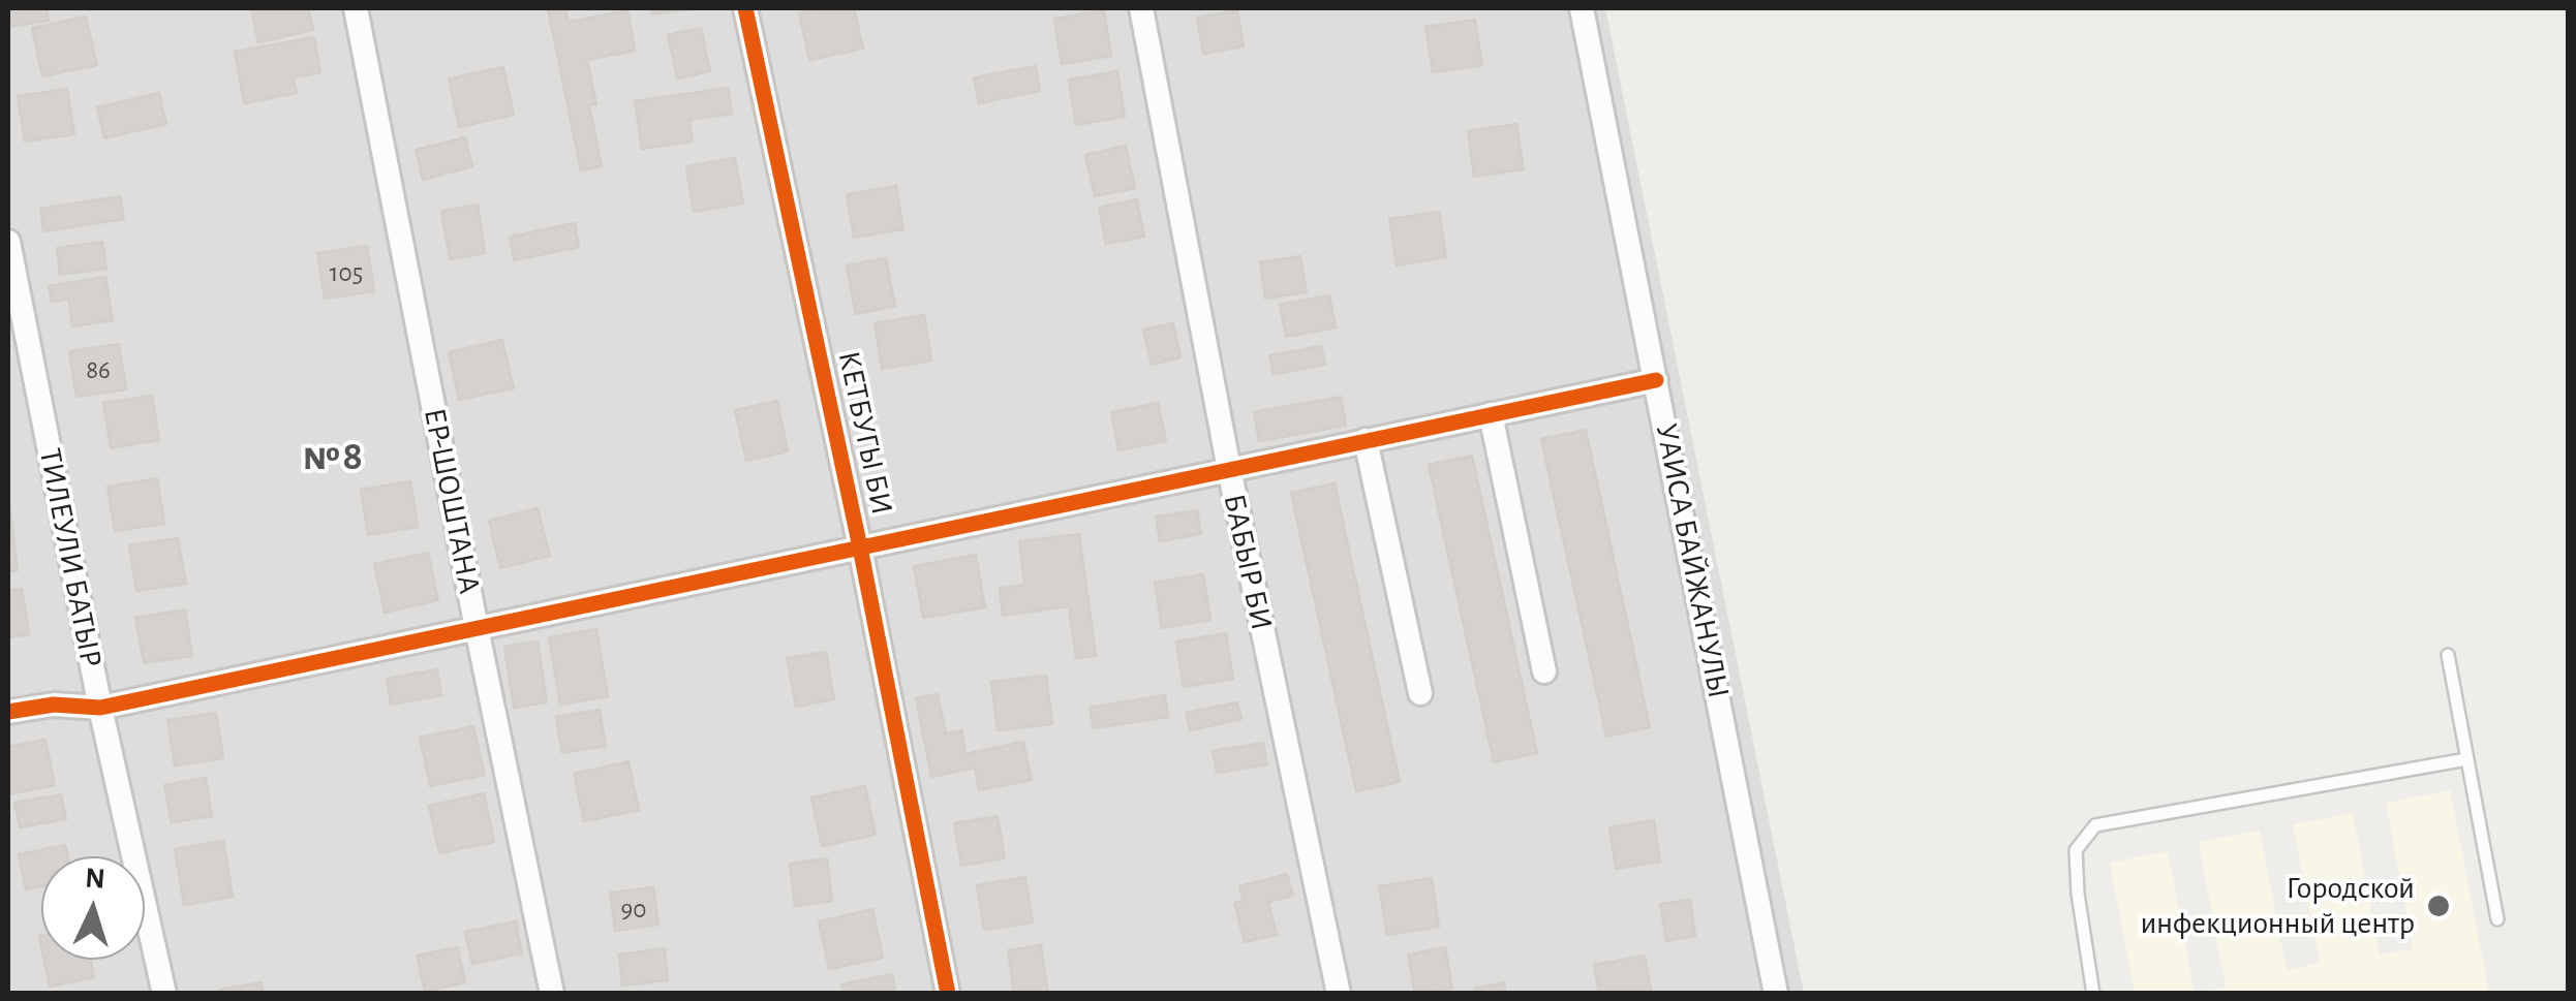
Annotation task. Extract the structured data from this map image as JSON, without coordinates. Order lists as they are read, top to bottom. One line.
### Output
{"streets":{"street":["КЕТБУГЫ БИ","ЕР-ШОШТАНА","ТИЛЕУЛИ БАТЫР","УАИСА БАЙЖАНУЛЫ","БАБЫР БИ"]},"districts":["№8"],"places":["Городской инфекционный центр"],"house_numbers":["105","86","90"],"north":"top"}
